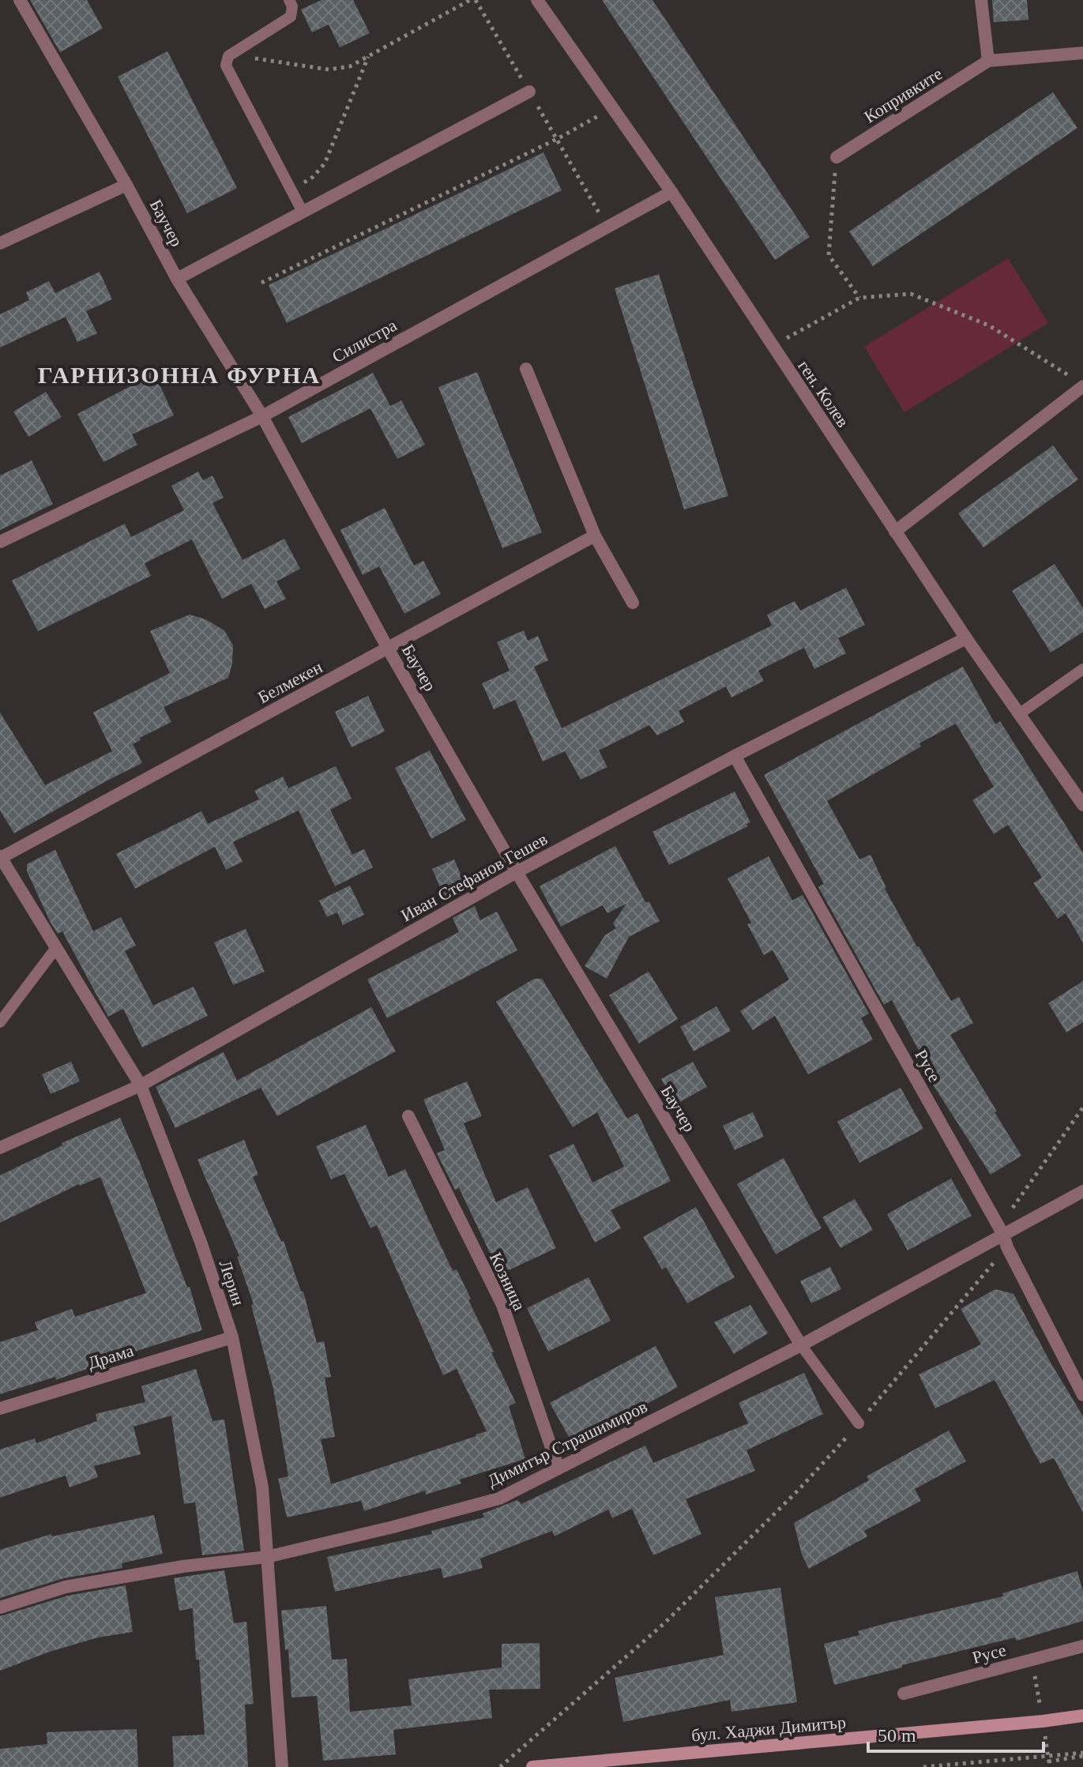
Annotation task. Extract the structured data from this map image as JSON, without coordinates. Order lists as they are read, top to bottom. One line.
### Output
{"streets":{"main road":["бул. Хаджи Димитър"],"street":["Копривките","Баучер","Силистра","ген. Колев","Белмекен","Иван Стефанов Гешев","Русе","Козница","Лерин","Драма","Димитър Страшимиров"]},"crossings":[["Баучер","Силистра"],["Баучер","Белмекен"],["Баучер","Иван Стефанов Гешев"],["Баучер","Димитър Страшимиров"],["Силистра","ген. Колев"],["ген. Колев","Иван Стефанов Гешев"],["Белмекен","Лерин"],["Иван Стефанов Гешев","Русе"],["Иван Стефанов Гешев","Лерин"],["Русе","Димитър Страшимиров"],["Козница","Димитър Страшимиров"],["Лерин","Драма"],["Лерин","Димитър Страшимиров"]],"districts":["ГАРНИЗОННА ФУРНА"],"scale_bar":"50 m"}
